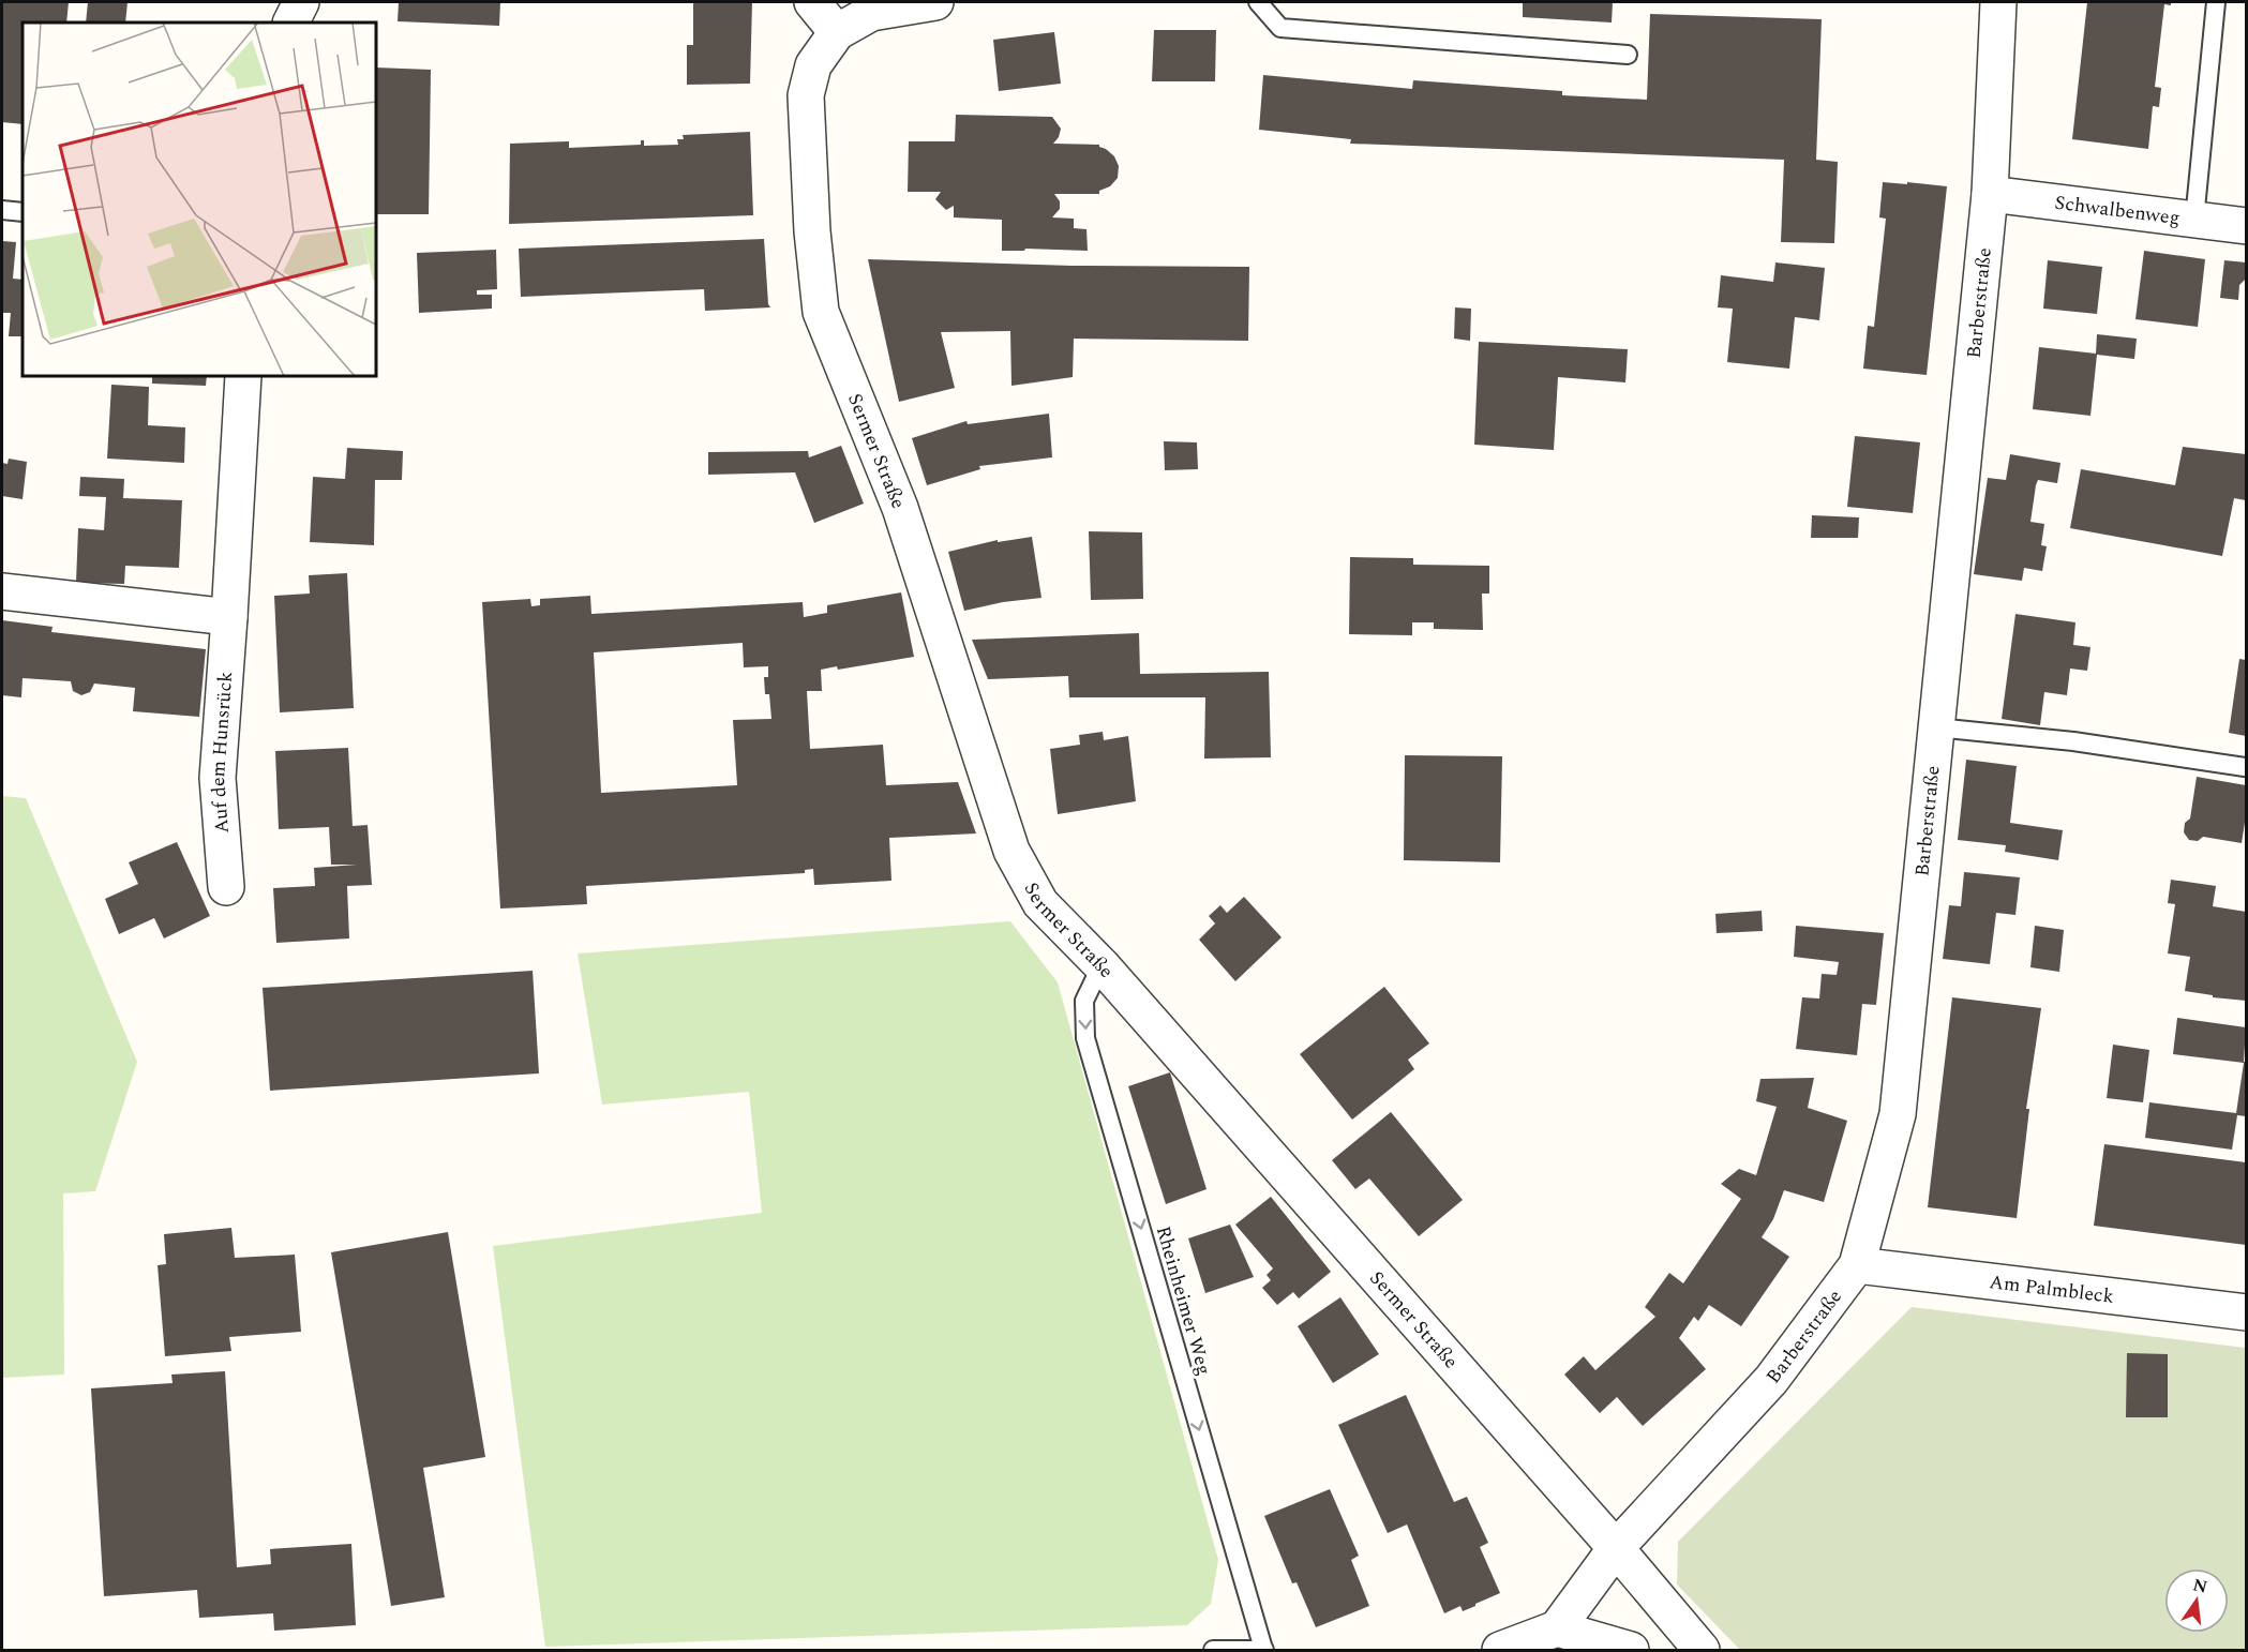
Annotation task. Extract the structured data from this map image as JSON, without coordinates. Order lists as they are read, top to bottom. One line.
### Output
{"streets":{"street":["Schwalbenweg","Barberstraße","Sermer Straße","Auf dem Hunsrück","Am Palmbleck"],"lane":["Rheinheimer Weg"]},"crossings":[["Schwalbenweg","Barberstraße"],["Barberstraße","Sermer Straße"],["Barberstraße","Am Palmbleck"],["Sermer Straße","Rheinheimer Weg"]],"one_way":["Rheinheimer Weg"],"north":"top"}
